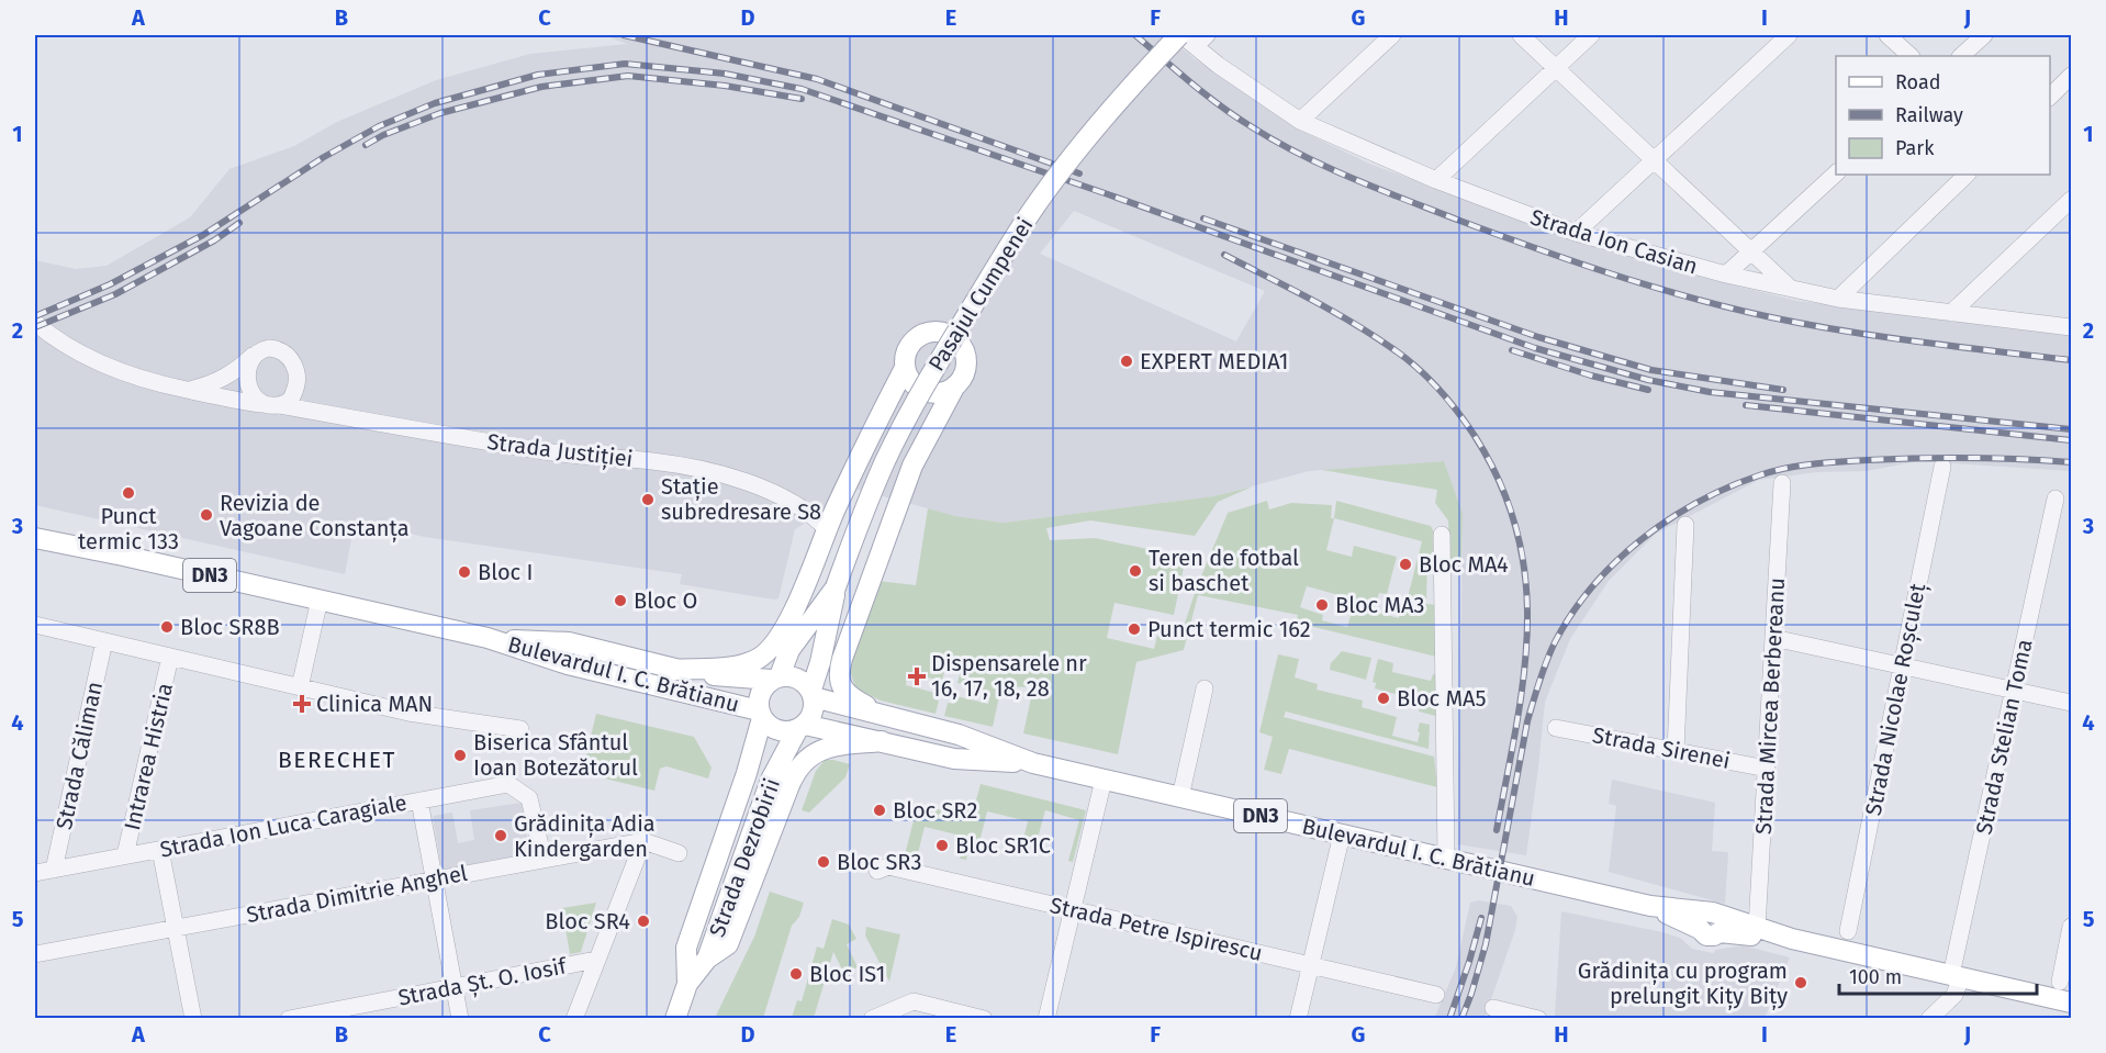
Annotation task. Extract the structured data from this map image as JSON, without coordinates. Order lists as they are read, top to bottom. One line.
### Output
{"streets":{"main road":["Pasajul Cumpenei","DN3","Bulevardul I. C. Brătianu","Strada Dezrobirii"],"street":["Strada Ion Casian","Strada Justiției","Strada Nicolae Roșculeț","Strada Mircea Berbereanu","Strada Stelian Toma","Strada Sirenei","Strada Căliman","Intrarea Histria","Strada Ion Luca Caragiale","Strada Dimitrie Anghel","Strada Petre Ispirescu","Strada Șt. O. Iosif"]},"crossings":[["Strada Ion Casian","Pasajul Cumpenei"],["DN3","Bulevardul I. C. Brătianu"],["DN3","Strada Dezrobirii"],["Bulevardul I. C. Brătianu","Strada Mircea Berbereanu"],["Bulevardul I. C. Brătianu","Strada Stelian Toma"],["Bulevardul I. C. Brătianu","Strada Dezrobirii"],["Strada Mircea Berbereanu","Strada Sirenei"],["Strada Căliman","Strada Ion Luca Caragiale"],["Intrarea Histria","Strada Ion Luca Caragiale"],["Strada Ion Luca Caragiale","Strada Dimitrie Anghel"]],"districts":["BERECHET"],"places":{"other":["EXPERT MEDIA1","Punct termic 133","Stație subredresare S8","Revizia de Vagoane Constanța","Bloc MA4","Teren de fotbal si baschet","Bloc I","Bloc O","Bloc MA3","Bloc SR8B","Punct termic 162","Bloc MA5","Biserica Sfântul Ioan Botezătorul","Bloc SR2","Grădinița Adia Kindergarden","Bloc SR1C","Bloc SR3","Bloc SR4","Bloc IS1","Grădinița cu program prelungit Kițy Bițy"],"health":["Dispensarele nr 16, 17, 18, 28","Clinica MAN"]},"legend":["Road","Railway","Park"],"scale_bar":"100 m","grid":{"columns":["A","B","C","D","E","F","G","H","I","J"],"rows":["1","2","3","4","5"]}}
